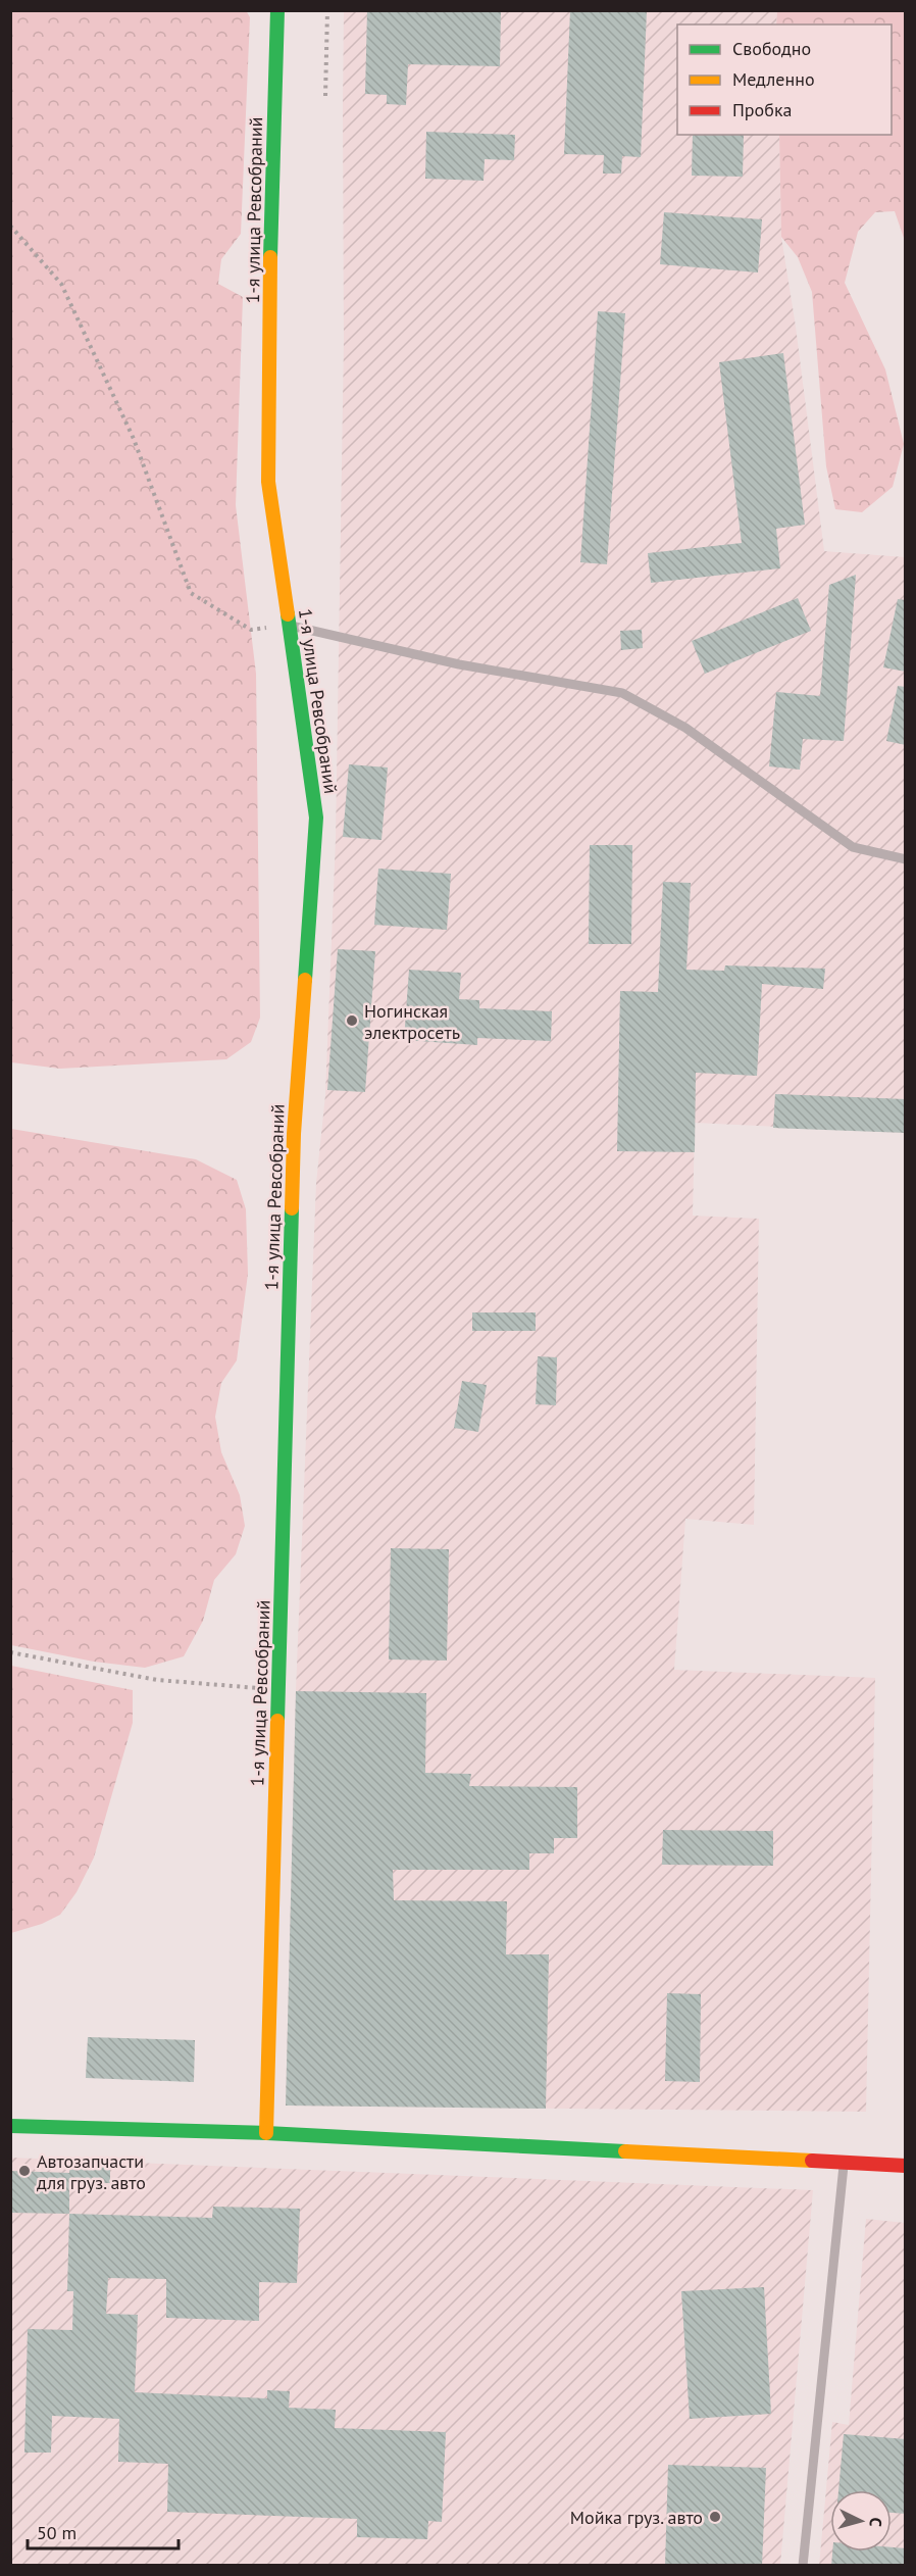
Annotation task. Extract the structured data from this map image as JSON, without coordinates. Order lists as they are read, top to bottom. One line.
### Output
{"streets":{"street":["1-я улица Ревсобраний"]},"places":["Ногинская электросеть","Автозапчасти для груз. авто","Мойка груз. авто"],"legend":["Свободно","Медленно","Пробка"],"scale_bar":"50 m","north":"right"}
